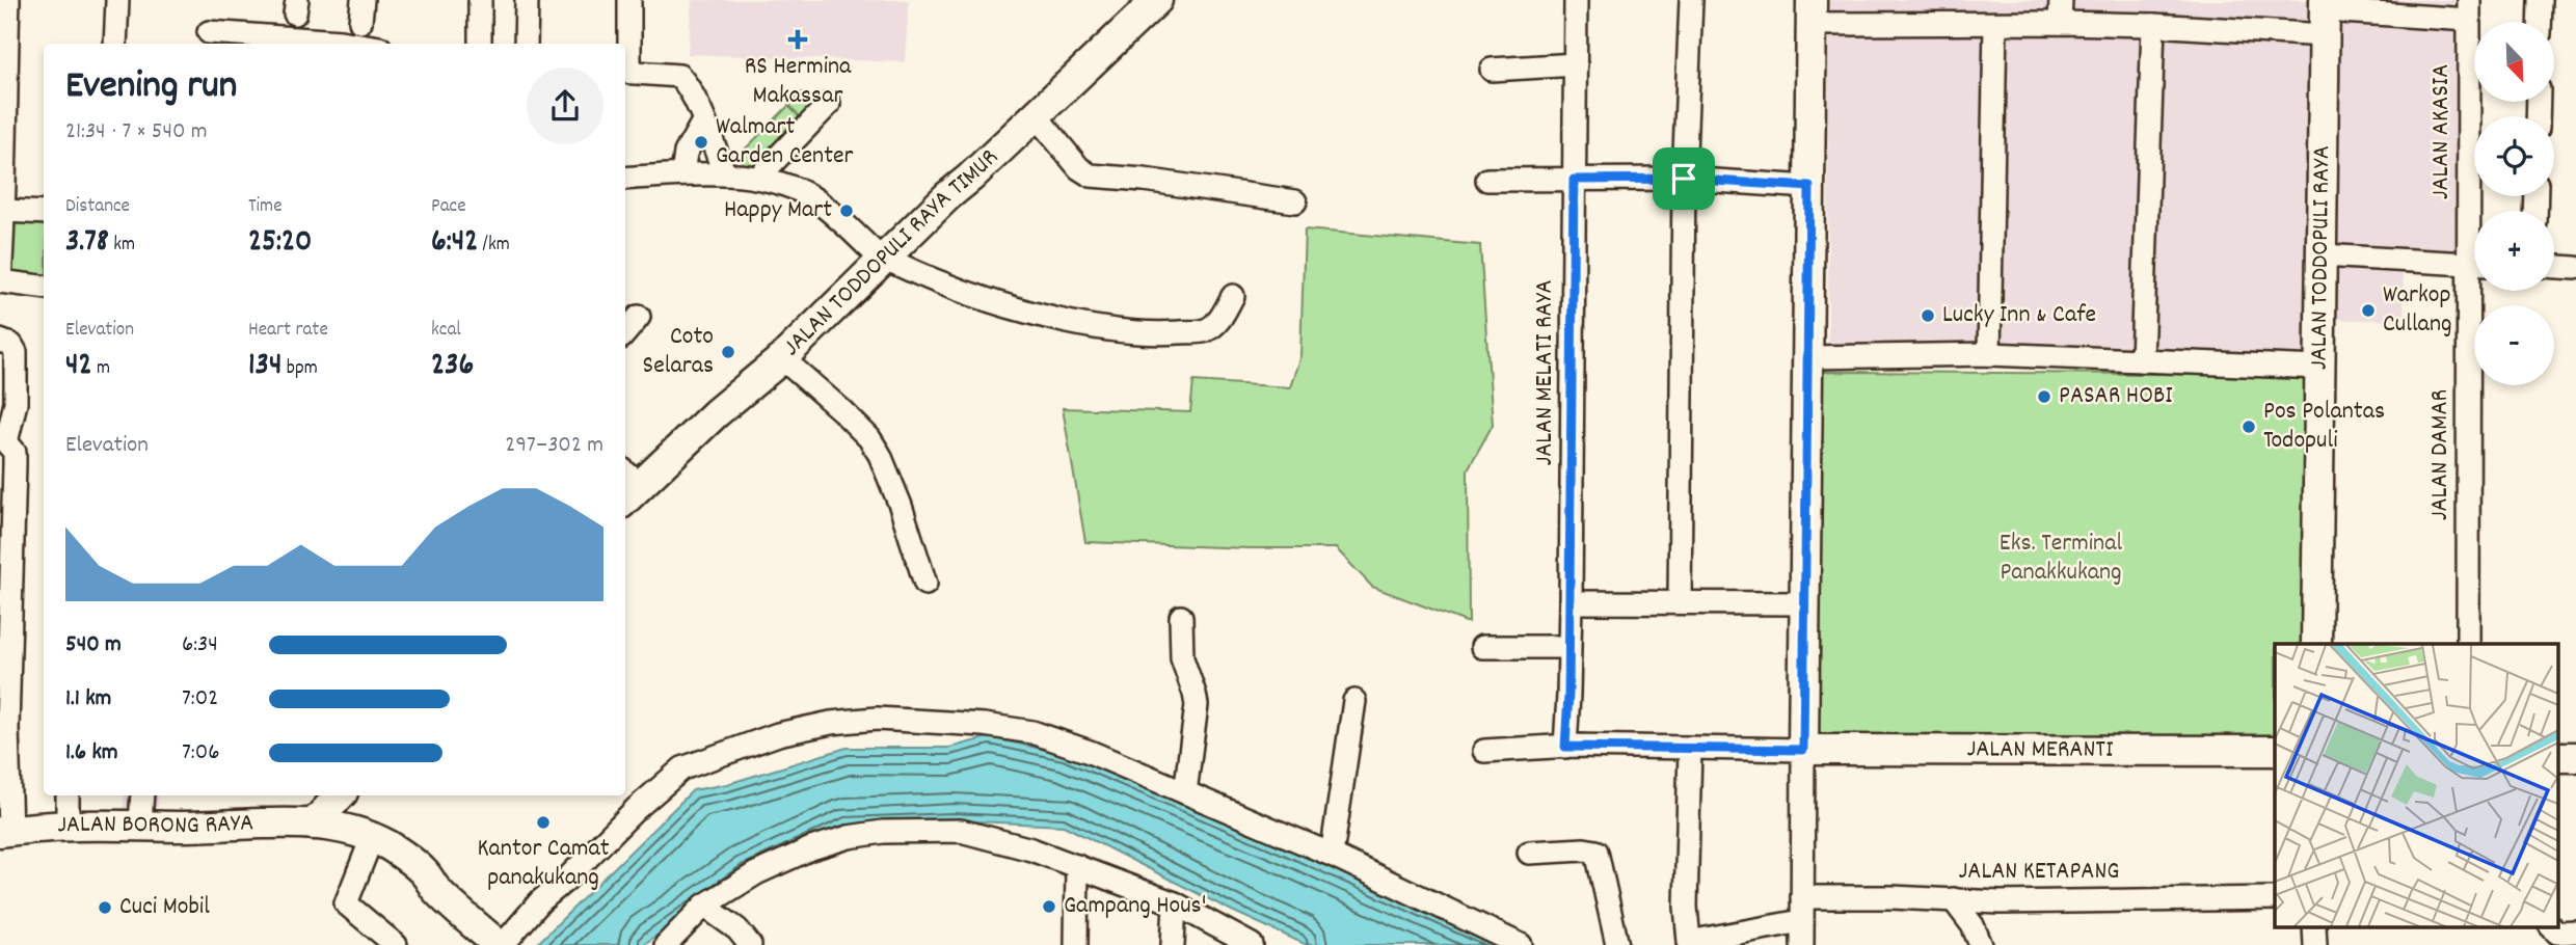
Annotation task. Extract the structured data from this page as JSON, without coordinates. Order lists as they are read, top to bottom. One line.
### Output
{"streets":{"street":["JALAN AKASIA","JALAN TODDOPULI RAYA TIMUR","JALAN TODDOPULI RAYA","JALAN MELATI RAYA","JALAN DAMAR","JALAN MERANTI","JALAN BORONG RAYA","JALAN KETAPANG"]},"parks":["Eks. Terminal Panakkukang"],"places":{"health":["RS Hermina Makassar"],"other":["Walmart Garden Center","Happy Mart","Warkop Cullang","Lucky Inn & Cafe","Coto Selaras","PASAR HOBI","Pos Polantas Todopuli","Kantor Camat panakukang","Gampang Hous'","Cuci Mobil"]},"north":"bottom right","page":{"map_buttons":["+","−"],"heading":["Evening run","21:34 · 7 × 540 m"],"stats":[["Distance","3.78 km"],["Time","25:20"],["Pace","6:42 /km"],["Elevation","42 m"],["Heart rate","134 bpm"],["kcal","236"]],"chart":["Elevation","297–302 m"],"list":[{"name":"540 m","note":"6:34"},{"name":"1.1 km","note":"7:02"},{"name":"1.6 km","note":"7:06"}]}}
